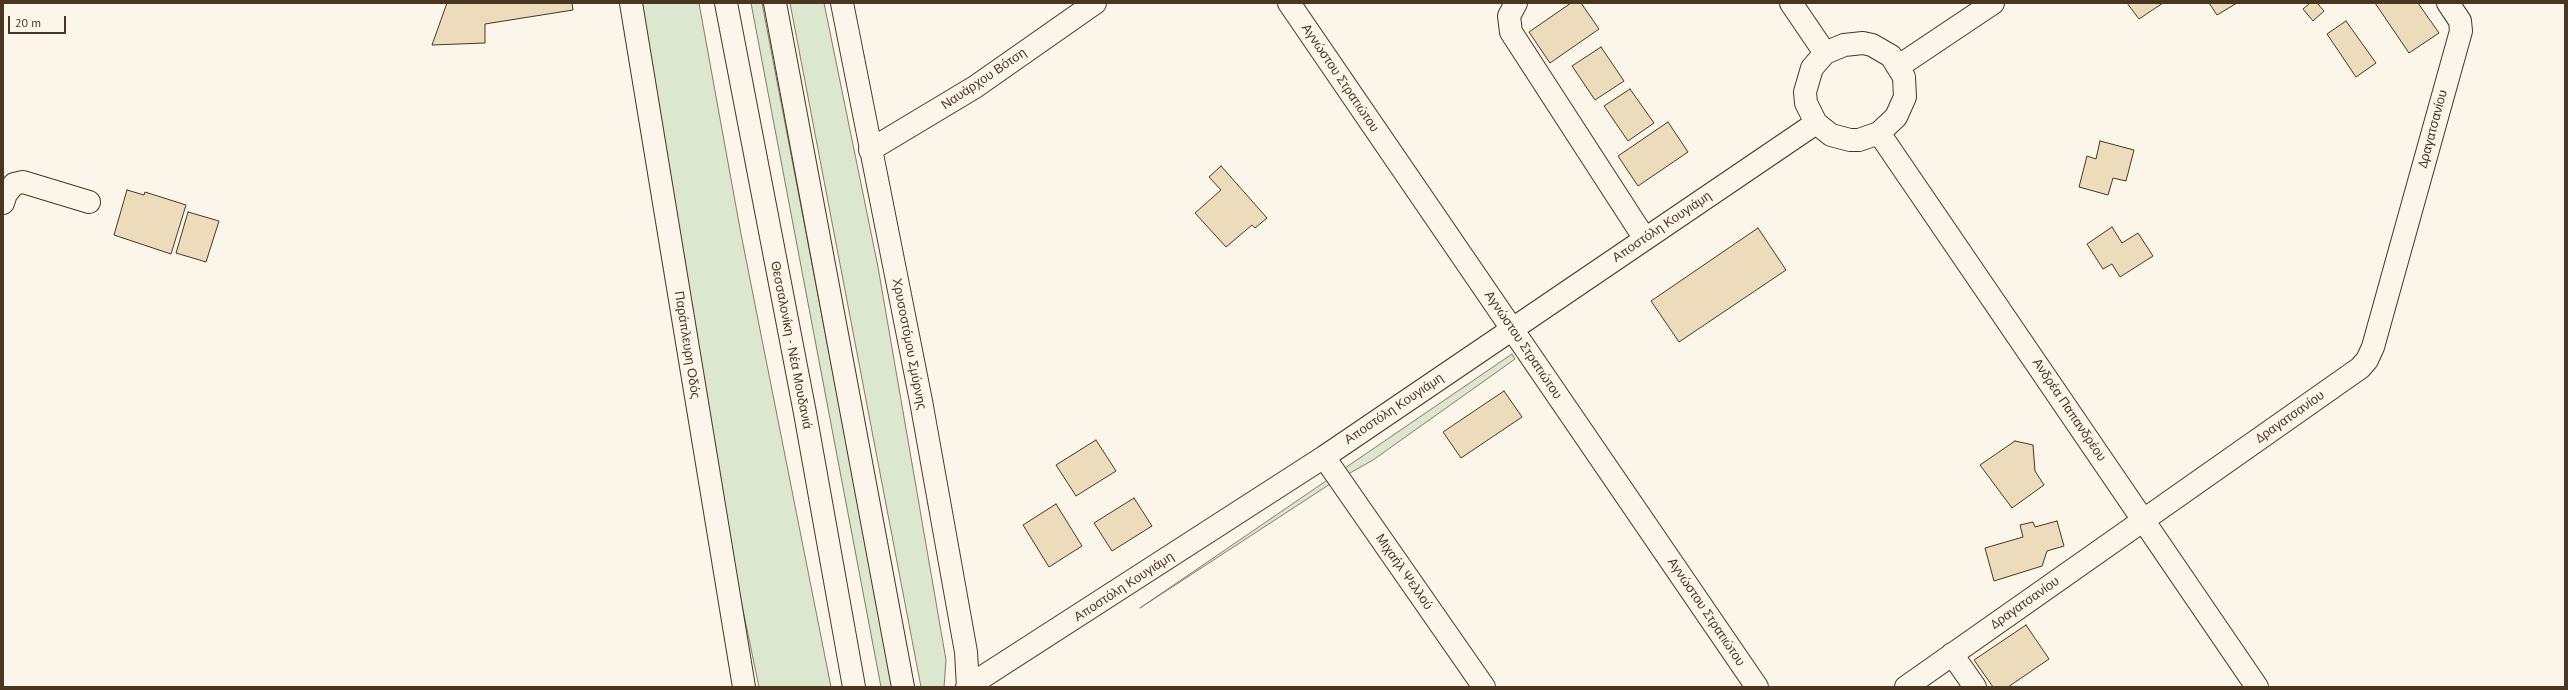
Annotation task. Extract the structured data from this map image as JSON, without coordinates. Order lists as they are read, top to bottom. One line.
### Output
{"streets":{"main road":["Αγνώστου Στρατιώτου","Ναυάρχου Βότση","Δραγατσανίου","Αποστόλη Κουγιάμη","Χρυσοστόμου Σμύρνης","Παράπλευρη Οδός","Θεσσαλονίκη - Νέα Μουδανιά","Ανδρέα Παπανδρέου","Μιχαήλ Ψελλού"]},"crossings":[["Αγνώστου Στρατιώτου","Αποστόλη Κουγιάμη"],["Ναυάρχου Βότση","Χρυσοστόμου Σμύρνης"],["Δραγατσανίου","Ανδρέα Παπανδρέου"],["Αποστόλη Κουγιάμη","Χρυσοστόμου Σμύρνης"],["Αποστόλη Κουγιάμη","Ανδρέα Παπανδρέου"],["Αποστόλη Κουγιάμη","Μιχαήλ Ψελλού"]],"scale_bar":"20 m"}
